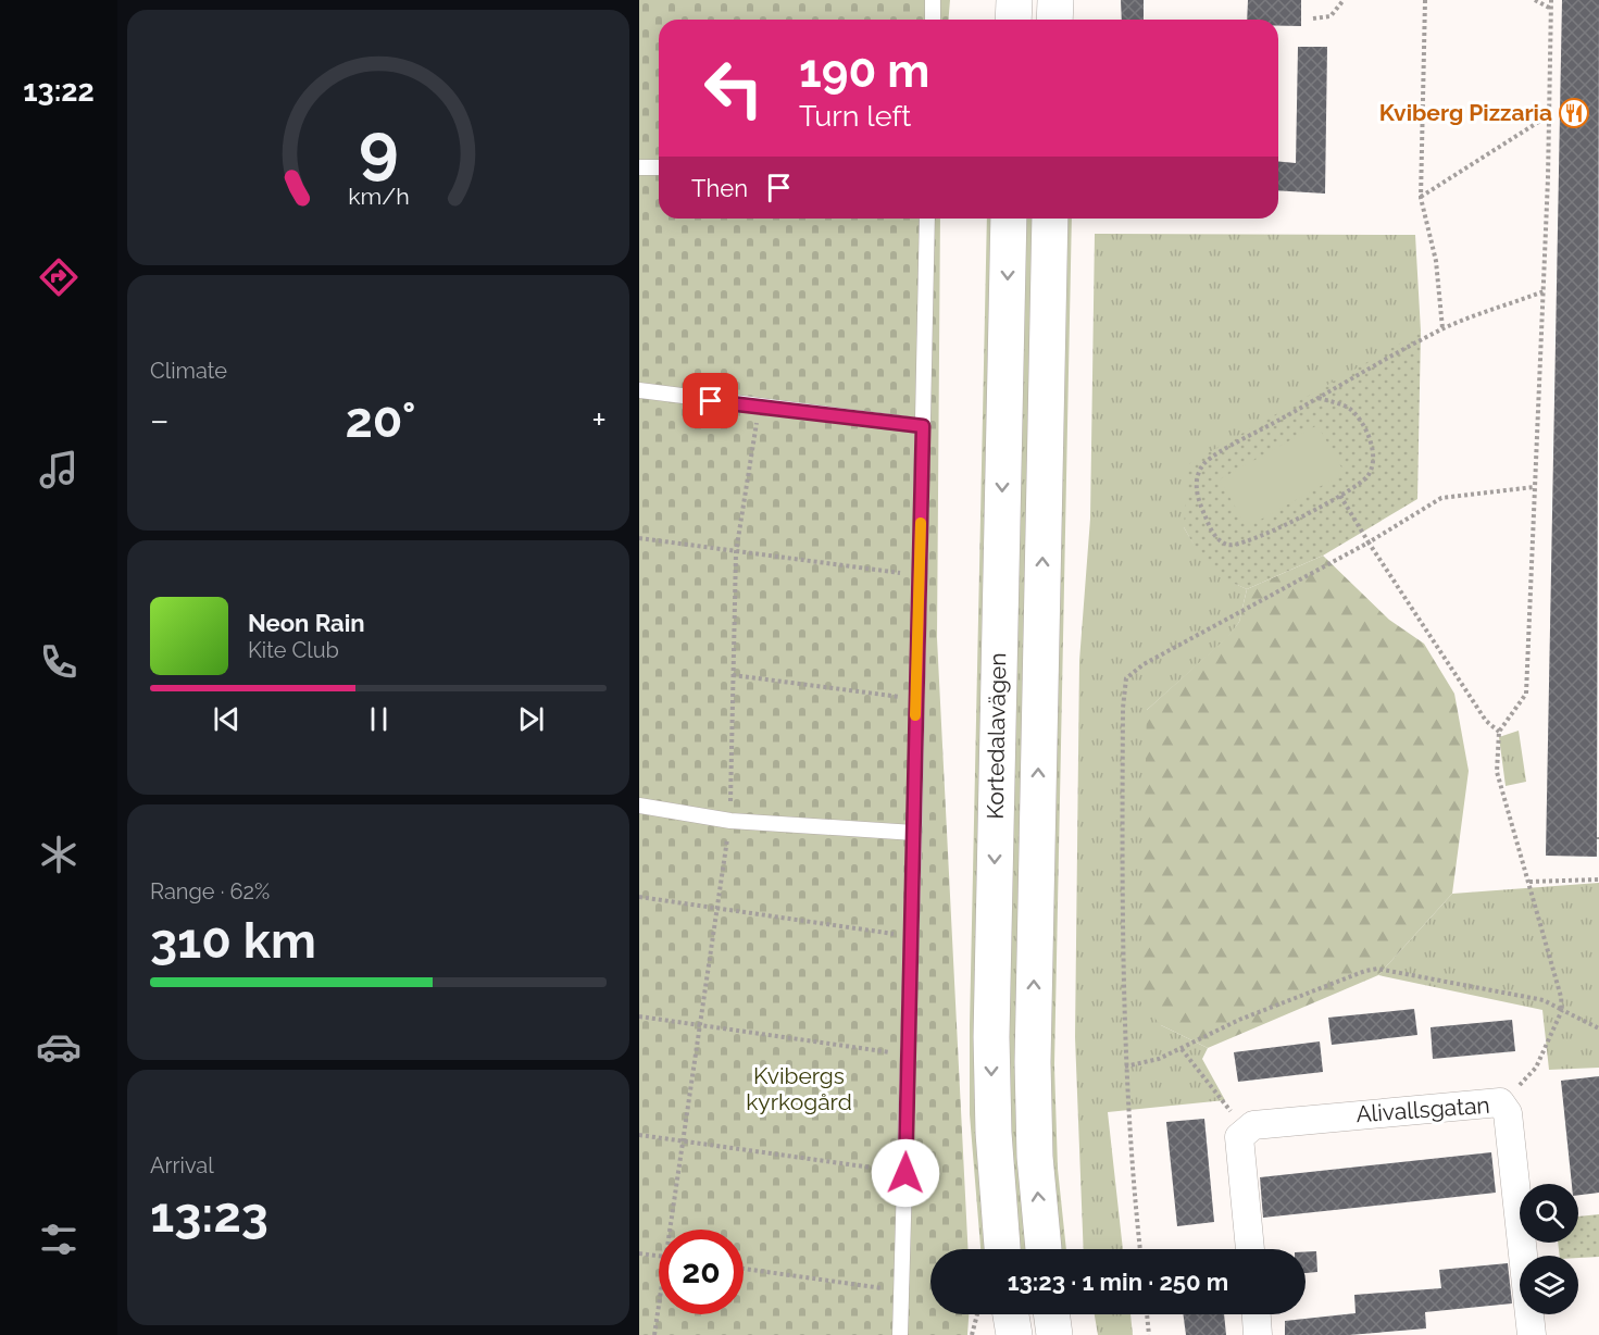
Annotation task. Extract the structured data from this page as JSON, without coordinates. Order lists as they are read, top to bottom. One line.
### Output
{"streets":{"main road":["Kortedalavägen"],"street":["Alivallsgatan"]},"parks":["Kvibergs kyrkogård"],"places":{"restaurant":["Kviberg Pizzaria"]},"page":{"tabs":"13:22","turn":["190 m","Turn left"],"then":"Then","tile":["Climate",["Range · 62%","310 km"],["Arrival","13:23"]],"heat":["−","20°","+"],"song":["Neon Rain","Kite Club"],"limit":"20","trip":"13:23 · 1 min · 250 m","gauge":["9","km/h"]}}
